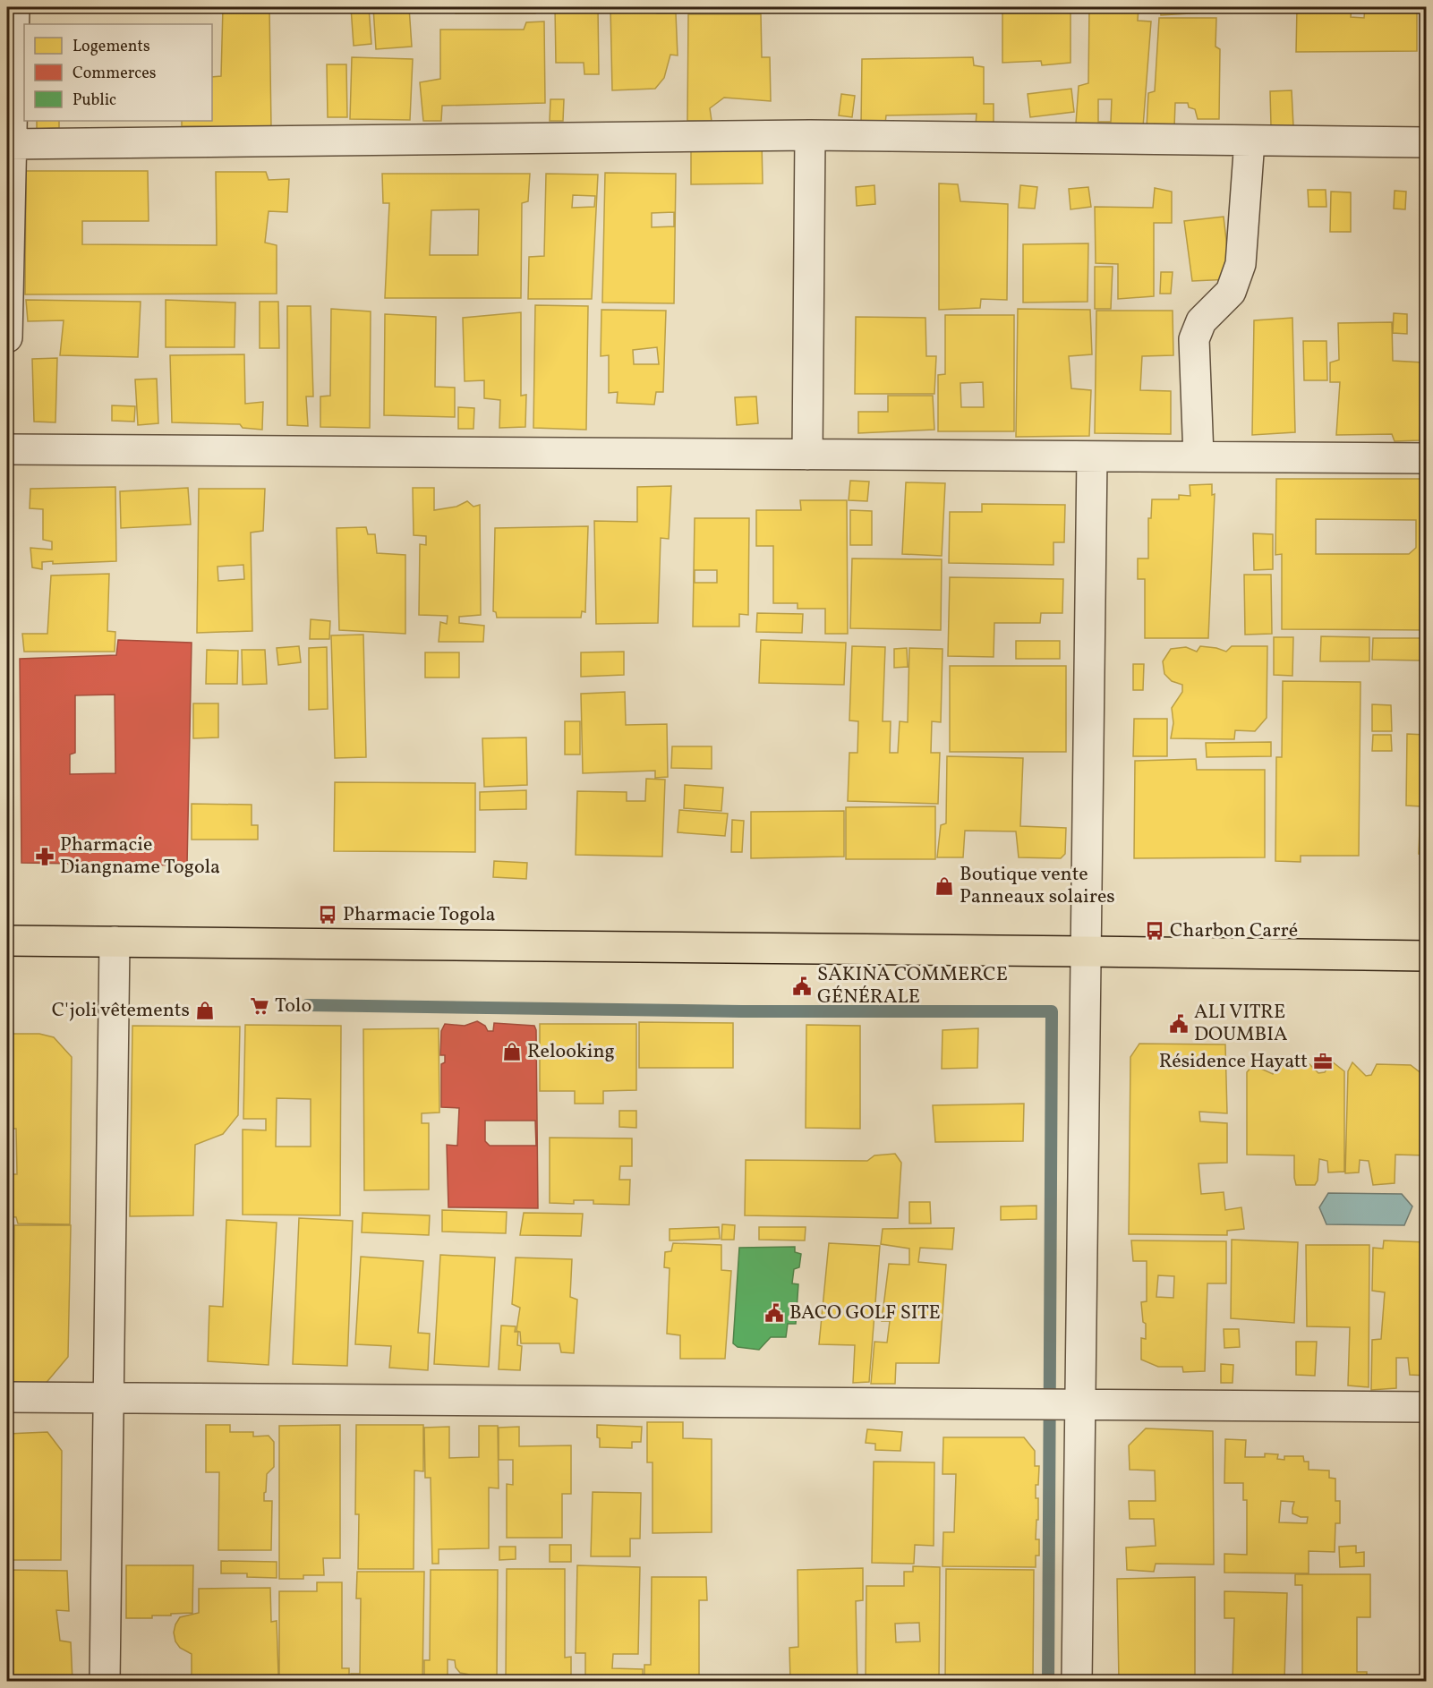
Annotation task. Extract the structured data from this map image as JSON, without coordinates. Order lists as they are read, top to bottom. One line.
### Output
{"places":{"pharmacy":["Pharmacie Diangname Togola"],"shop":["Boutique vente Panneaux solaires","C'joli vêtements","Relooking"],"bus stop":["Pharmacie Togola","Charbon Carré"],"public building":["SAKINA COMMERCE GÉNÉRALE","ALI VITRE DOUMBIA","BACO GOLF SITE"],"supermarket":["Tolo"],"office":["Résidence Hayatt"]},"legend":["Logements","Commerces","Public"]}
